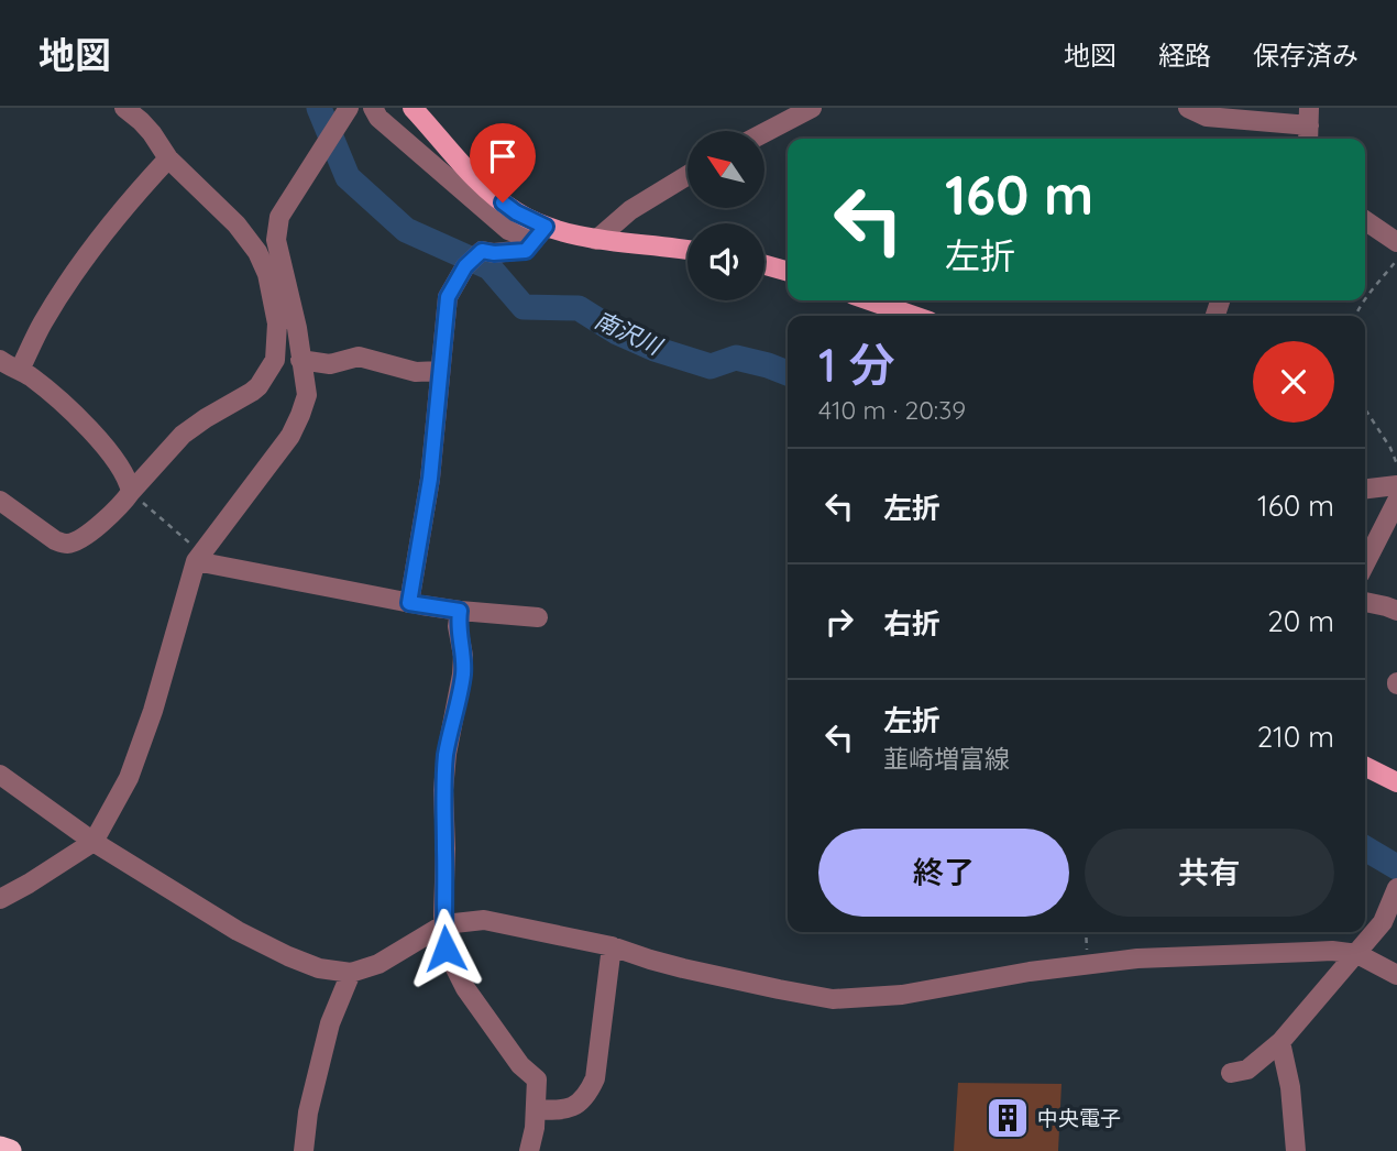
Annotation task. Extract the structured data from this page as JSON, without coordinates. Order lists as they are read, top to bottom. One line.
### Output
{"water":["南沢川"],"places":{"building":["中央電子"]},"north":"top left","page":{"header":"地図","nav":["地図","経路","保存済み"],"turn":["160 m","左折"],"heading":["1 分","410 m · 20:39"],"list":[{"name":"左折","value":"160 m"},{"name":"右折","value":"20 m"},{"name":"左折","note":"韮崎増富線","value":"210 m"}],"buttons":["終了","共有"]}}
